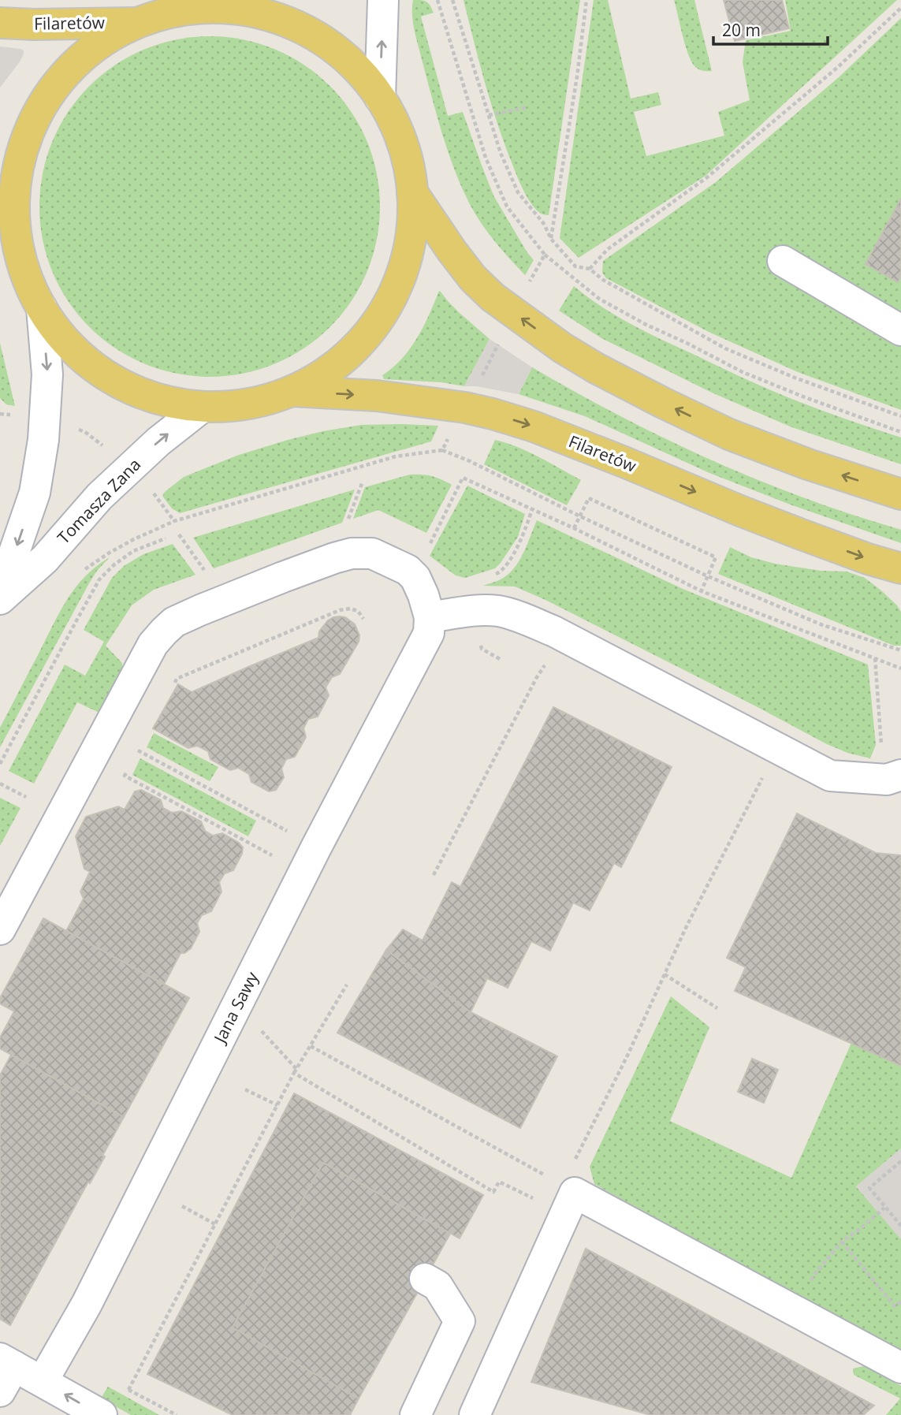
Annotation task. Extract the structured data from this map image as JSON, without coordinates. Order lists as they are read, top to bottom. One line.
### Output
{"streets":{"main road":["Filaretów"],"street":["Tomasza Zana","Jana Sawy"]},"one_way":["Tomasza Zana"],"scale_bar":"20 m"}
